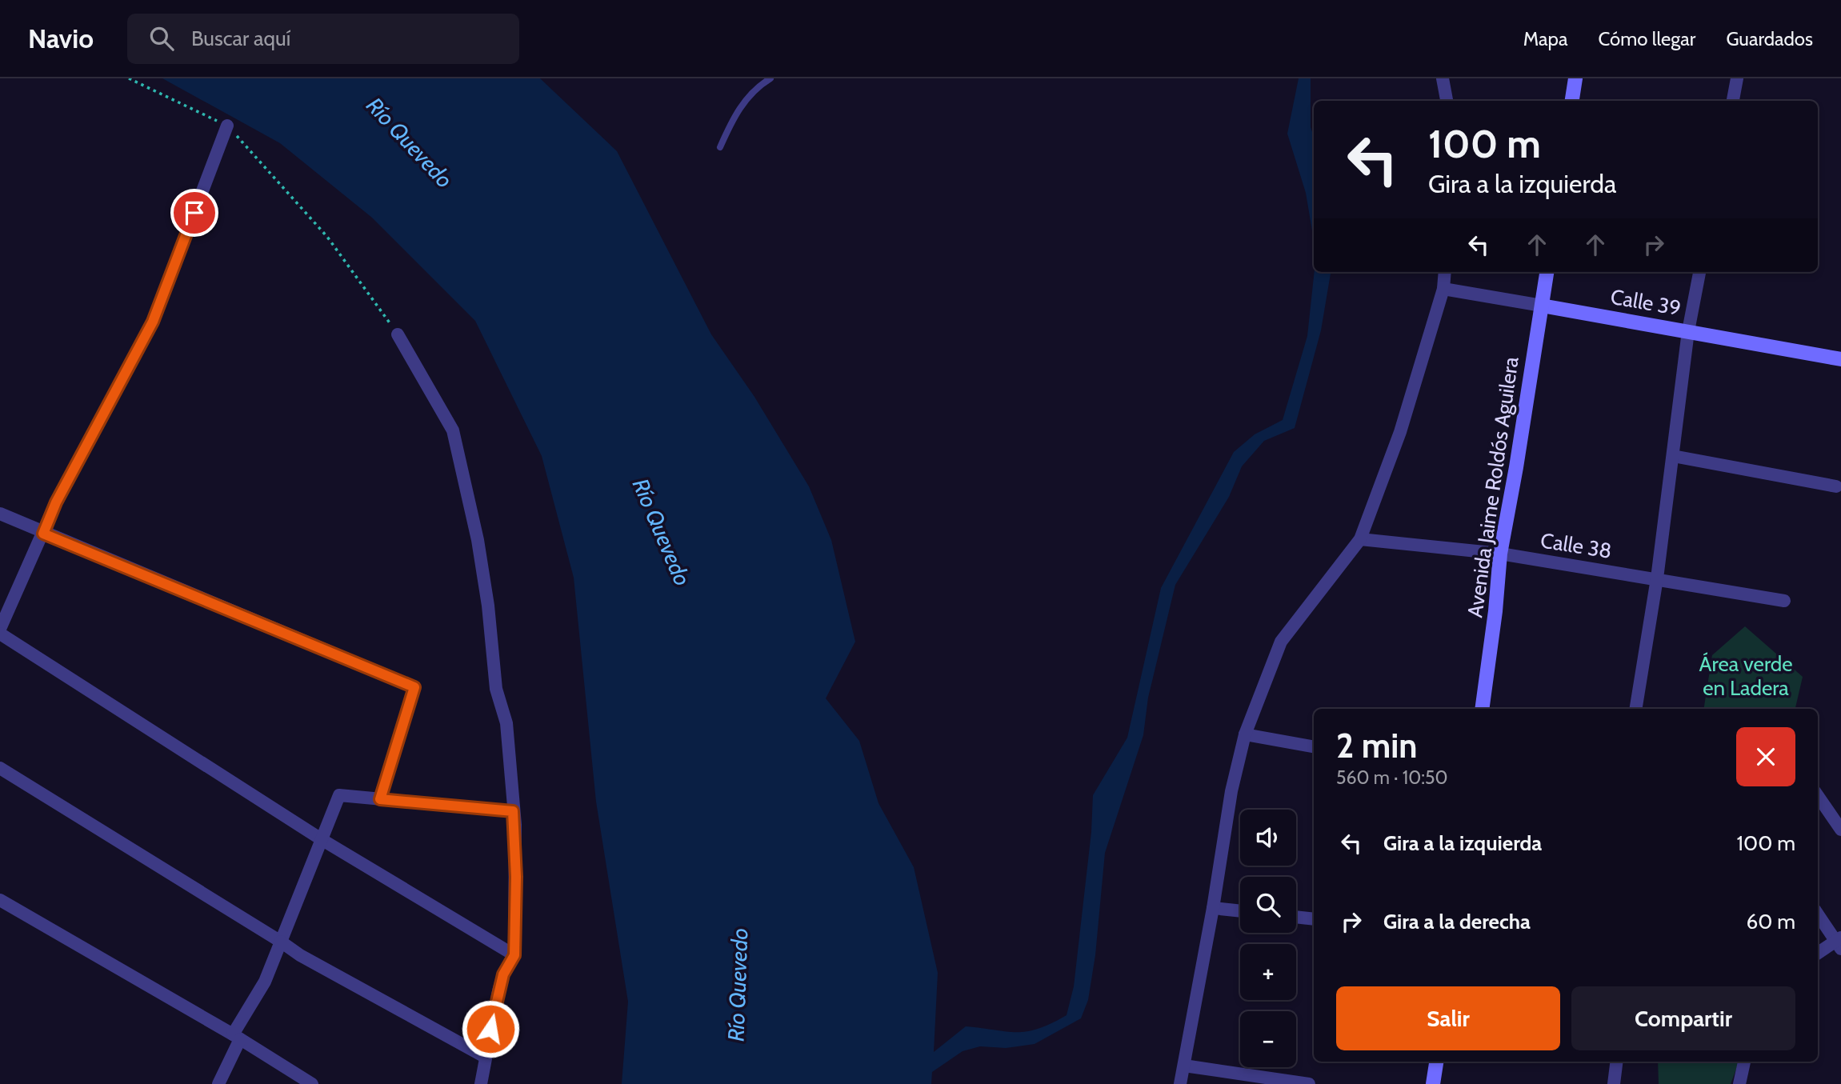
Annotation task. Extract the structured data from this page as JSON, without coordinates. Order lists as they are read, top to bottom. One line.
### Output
{"streets":{"main road":["Calle 39","Avenida Jaime Roldós Aguilera"],"street":["Calle 38"]},"crossings":[["Calle 39","Avenida Jaime Roldós Aguilera"],["Avenida Jaime Roldós Aguilera","Calle 38"]],"water":["Río Quevedo"],"parks":["Área verde en Ladera"],"page":{"header":"Navio","search":"Buscar aquí","nav":["Mapa","Cómo llegar","Guardados"],"turn":["100 m","Gira a la izquierda"],"heading":["2 min","560 m · 10:50"],"list":[{"name":"Gira a la izquierda","value":"100 m"},{"name":"Gira a la derecha","value":"60 m"}],"map_buttons":["+","−"],"buttons":["Salir","Compartir"]}}
